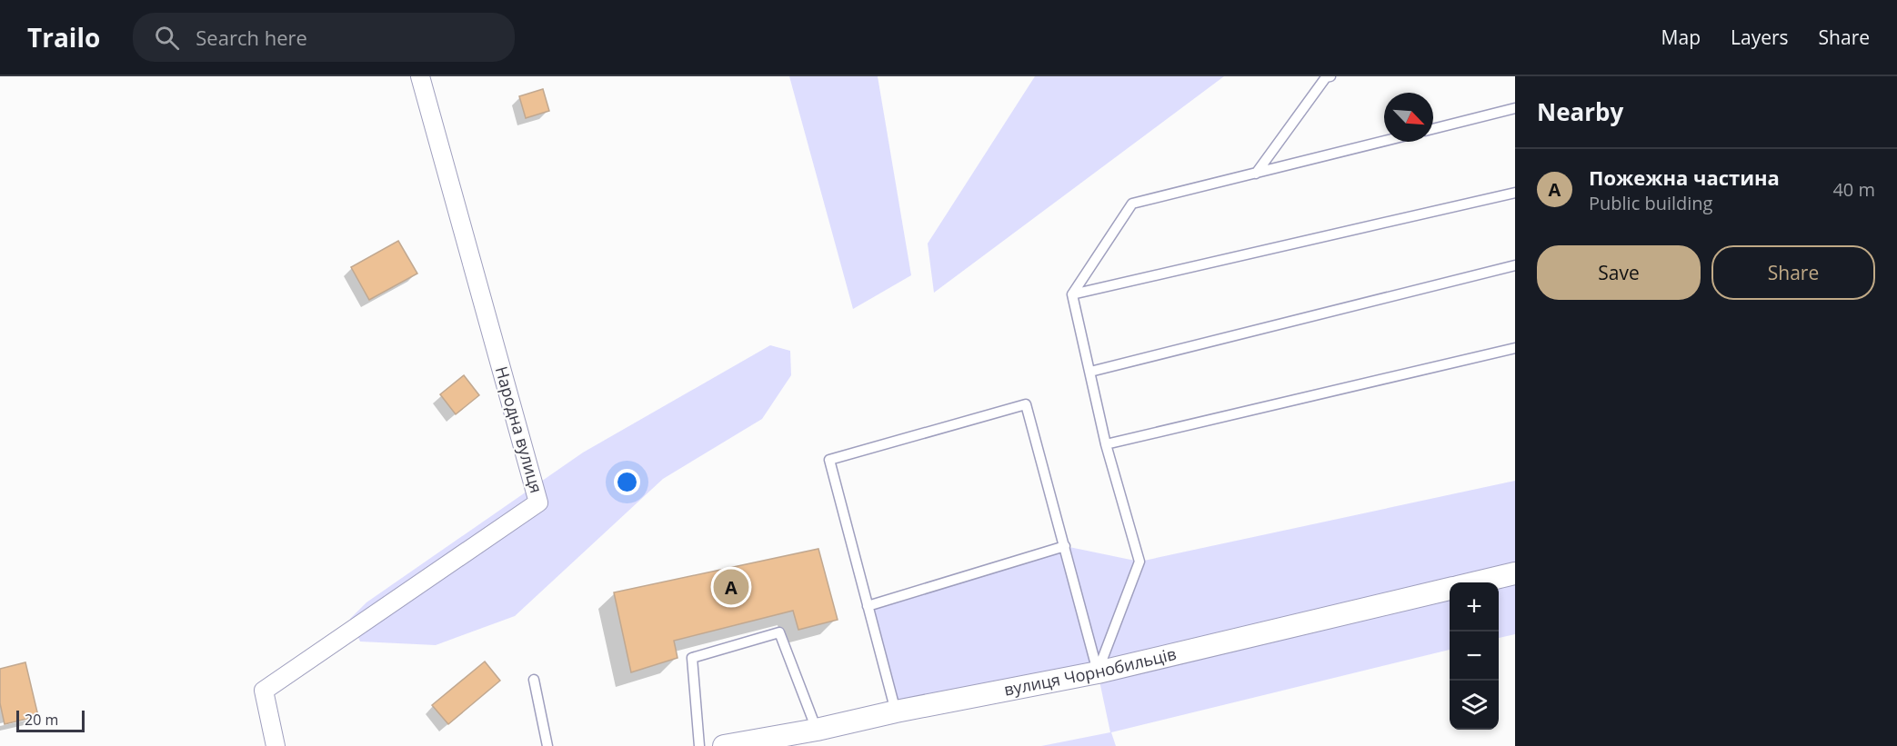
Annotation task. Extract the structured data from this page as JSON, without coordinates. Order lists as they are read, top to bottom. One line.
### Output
{"streets":{"street":["Народна вулиця","вулиця Чорнобильців"]},"scale_bar":"20 m","north":"bottom right","page":{"header":"Trailo","search":"Search here","nav":["Map","Layers","Share"],"heading":"Nearby","list":[{"mark":"A","name":"Пожежна частина","note":"Public building","value":"40 m"}],"buttons":["Save","Share"],"pins":"A","map_buttons":["+","−"],"scale":"20 m"}}
